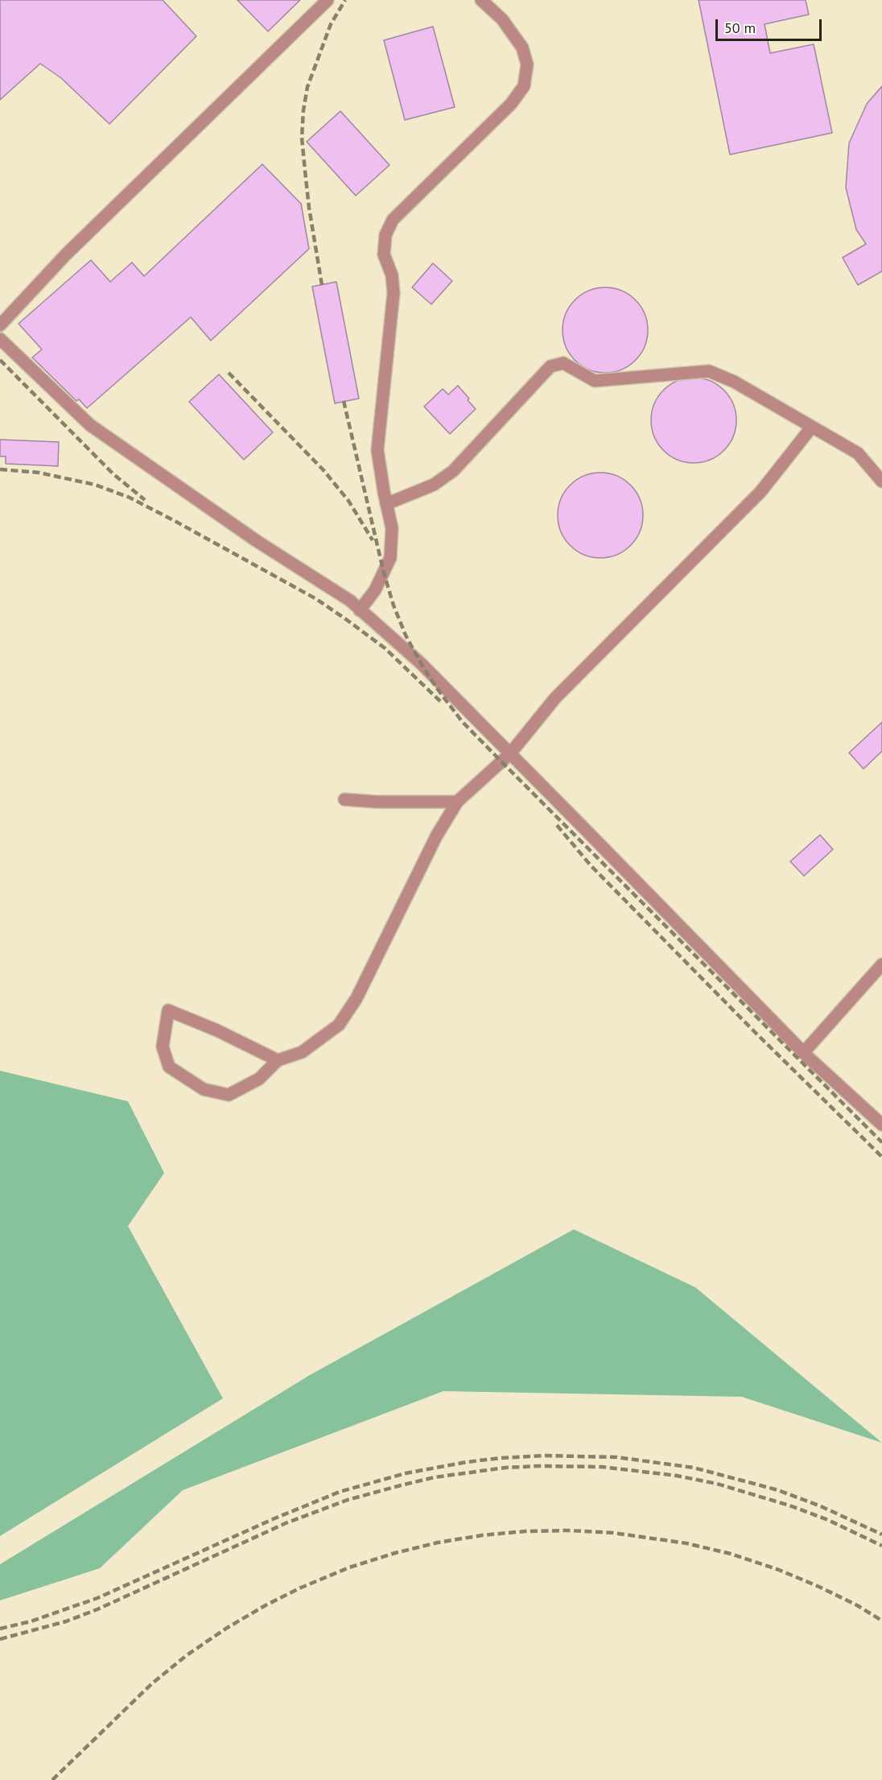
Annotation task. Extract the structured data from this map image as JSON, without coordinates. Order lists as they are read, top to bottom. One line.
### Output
{"scale_bar":"50 m"}
